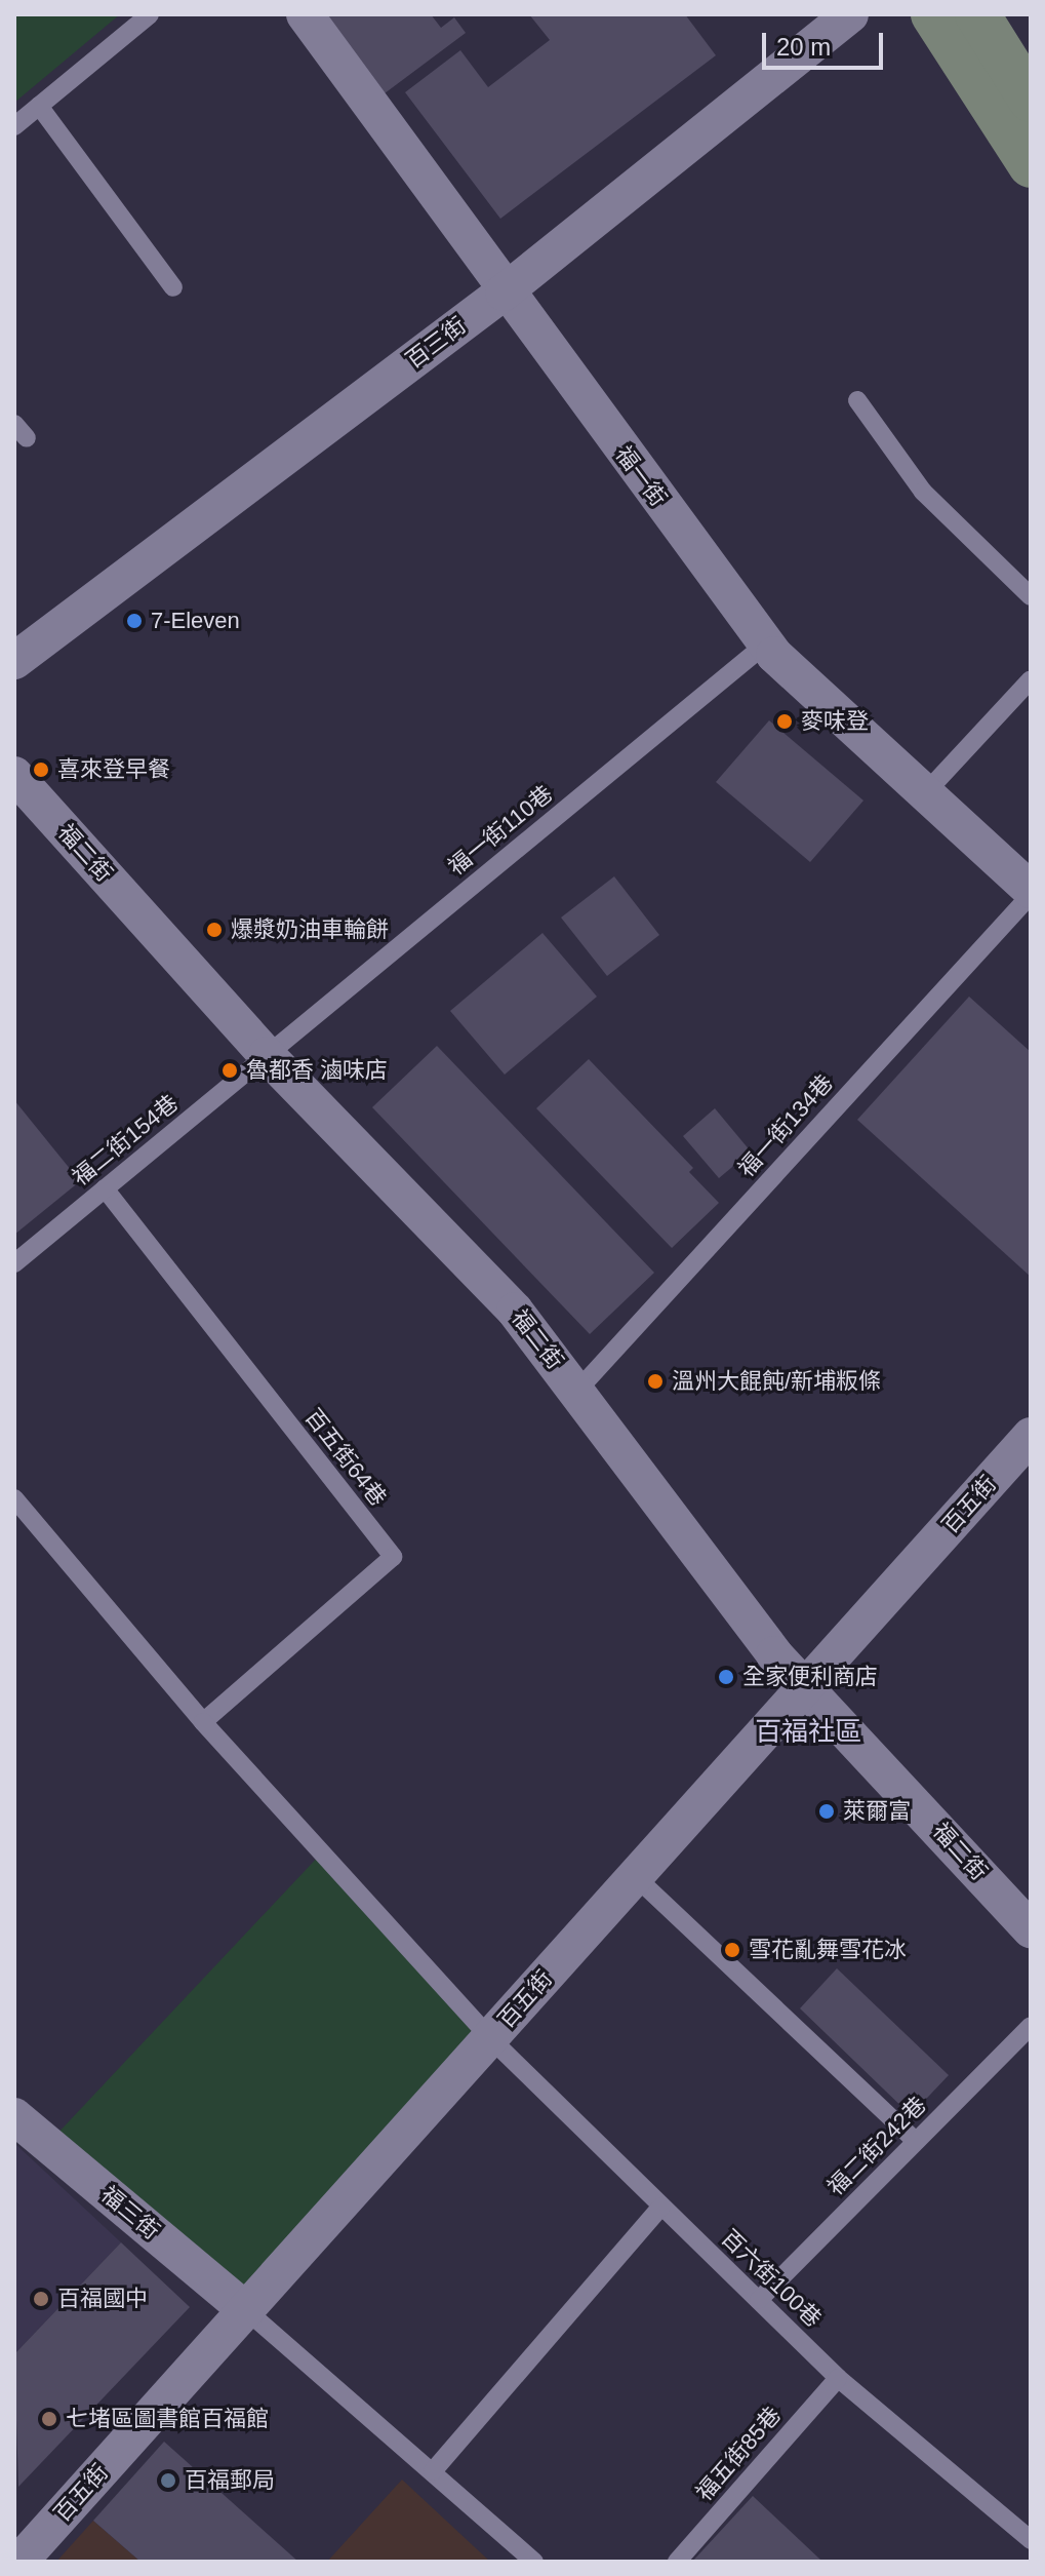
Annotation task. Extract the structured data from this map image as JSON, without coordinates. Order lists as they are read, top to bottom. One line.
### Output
{"streets":{"street":["百三街","福一街","福二街","百五街","福三街"],"lane":["福一街110巷","福一街134巷","福二街154巷","百五街64巷","福二街242巷","百六街100巷","福五街85巷"]},"crossings":[["百三街","福一街"],["福一街","福一街110巷"],["福一街","福一街134巷"],["福一街110巷","福二街"],["福一街110巷","福二街154巷"],["福二街","福一街134巷"],["福二街","福二街154巷"],["福二街","百五街"],["福二街154巷","百五街64巷"],["百五街","福三街"],["百五街","百六街100巷"],["福二街242巷","百六街100巷"],["百六街100巷","福五街85巷"]],"districts":["百福社區"],"places":["7-Eleven","麥味登","喜來登早餐","爆漿奶油車輪餅","魯都香 滷味店","溫州大餛飩/新埔粄條","全家便利商店","萊爾富","雪花亂舞雪花冰","百福國中","七堵區圖書館百福館","百福郵局"],"scale_bar":"20 m"}
